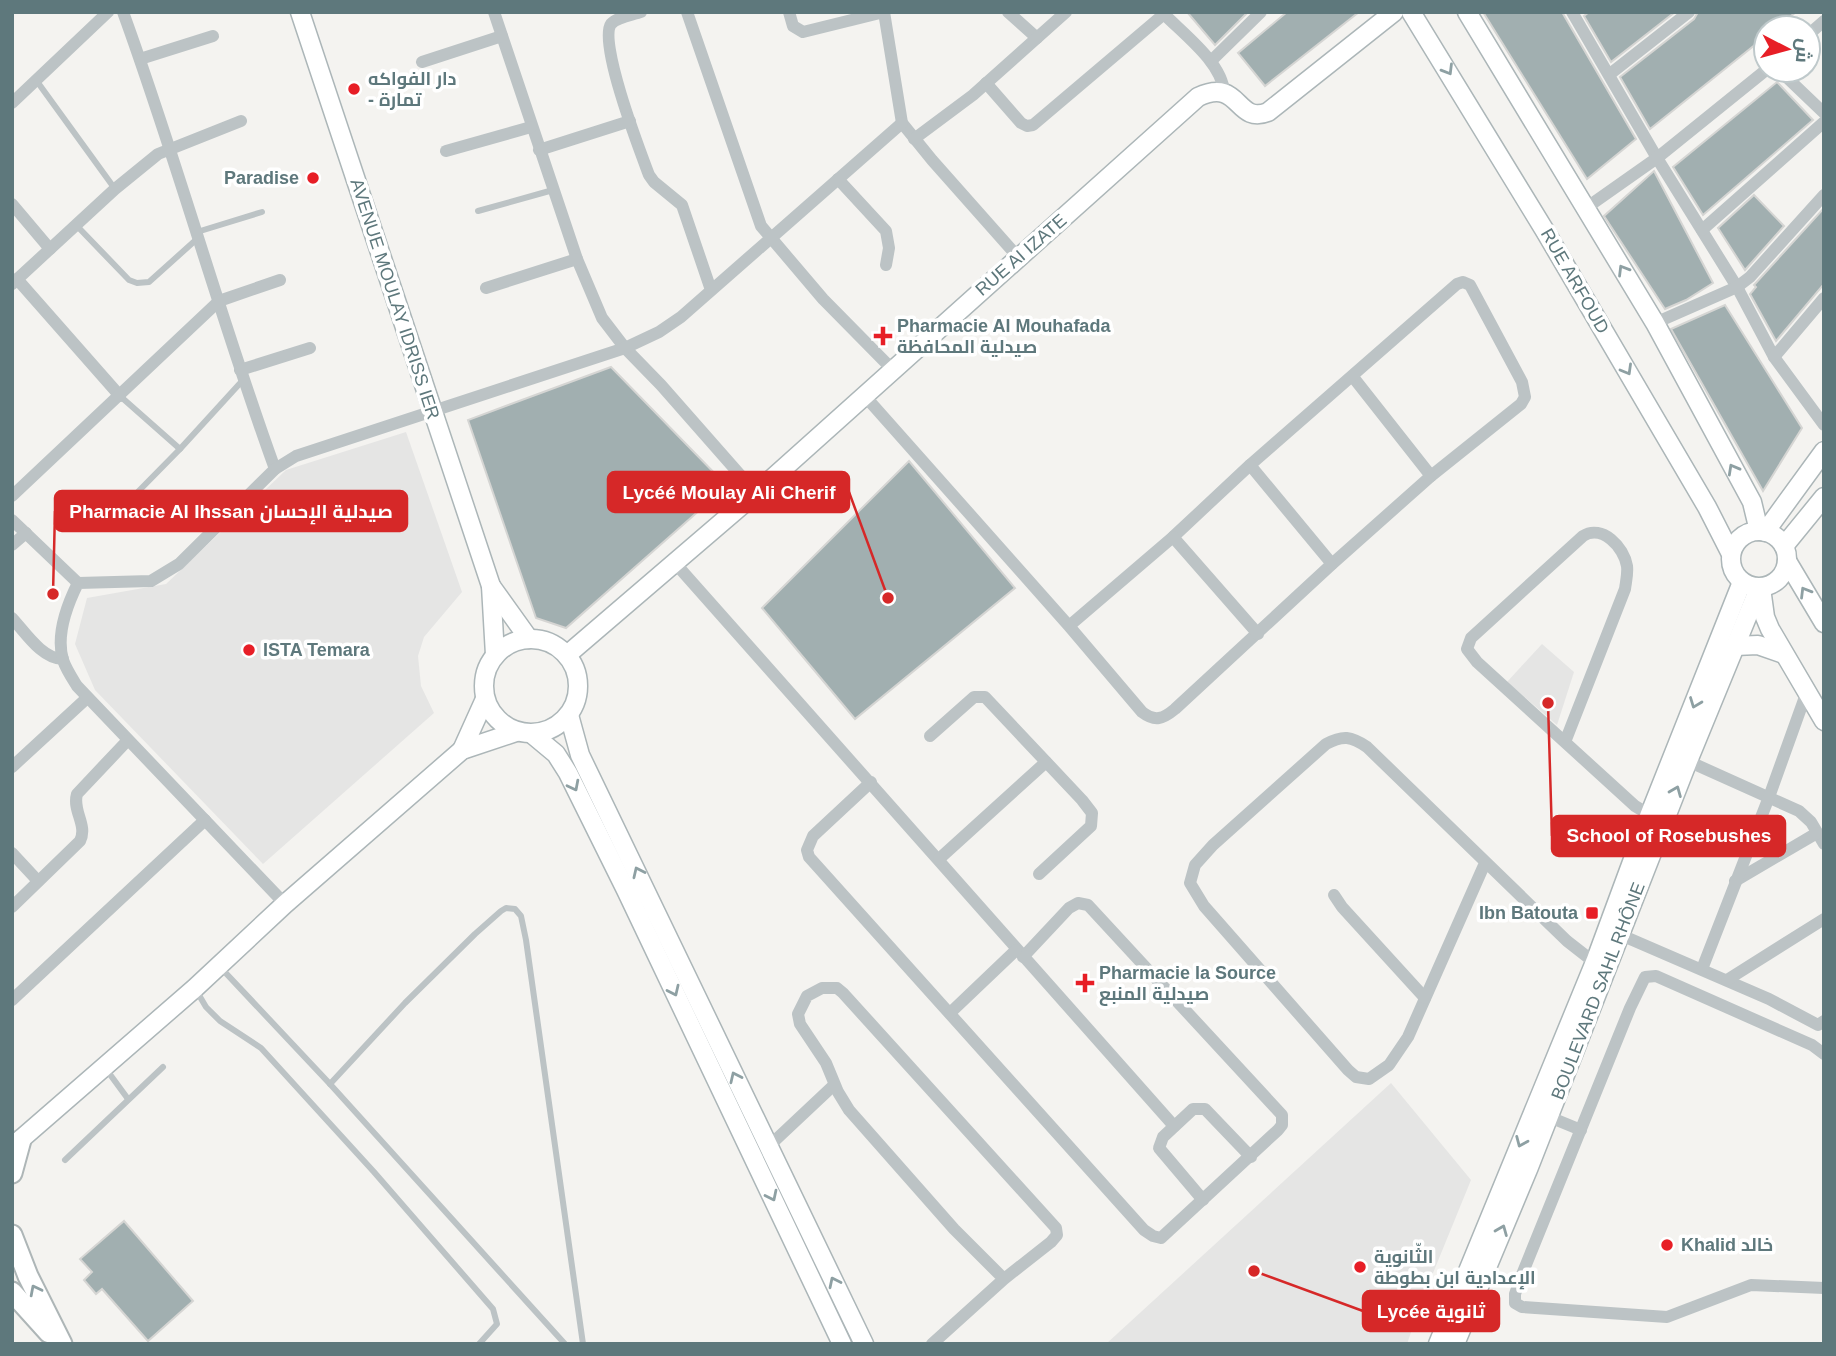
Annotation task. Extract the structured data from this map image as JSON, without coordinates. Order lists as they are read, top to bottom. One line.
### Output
{"streets":{"street":["RUE AI IZATE","RUE ARFOUD","AVENUE MOULAY IDRISS IER","BOULEVARD SAHL RHÔNE"]},"crossings":[["RUE ARFOUD","BOULEVARD SAHL RHÔNE"]],"places":{"other":["دار الفواكه - تمارة","Paradise","Pharmacie Al Ihssan صيدلية الإحسان","Lycéé Moulay Ali Cherif","ISTA Temara","School of Rosebushes","Khalid خالد","الثّانوية الإعدادية ابن بطوطة","Lycée ثانوية"],"health":["Pharmacie Al Mouhafada صيدلية المحافظة","Pharmacie la Source صيدلية المنبع"],"transit":["Ibn Batouta"]},"north":"right"}
